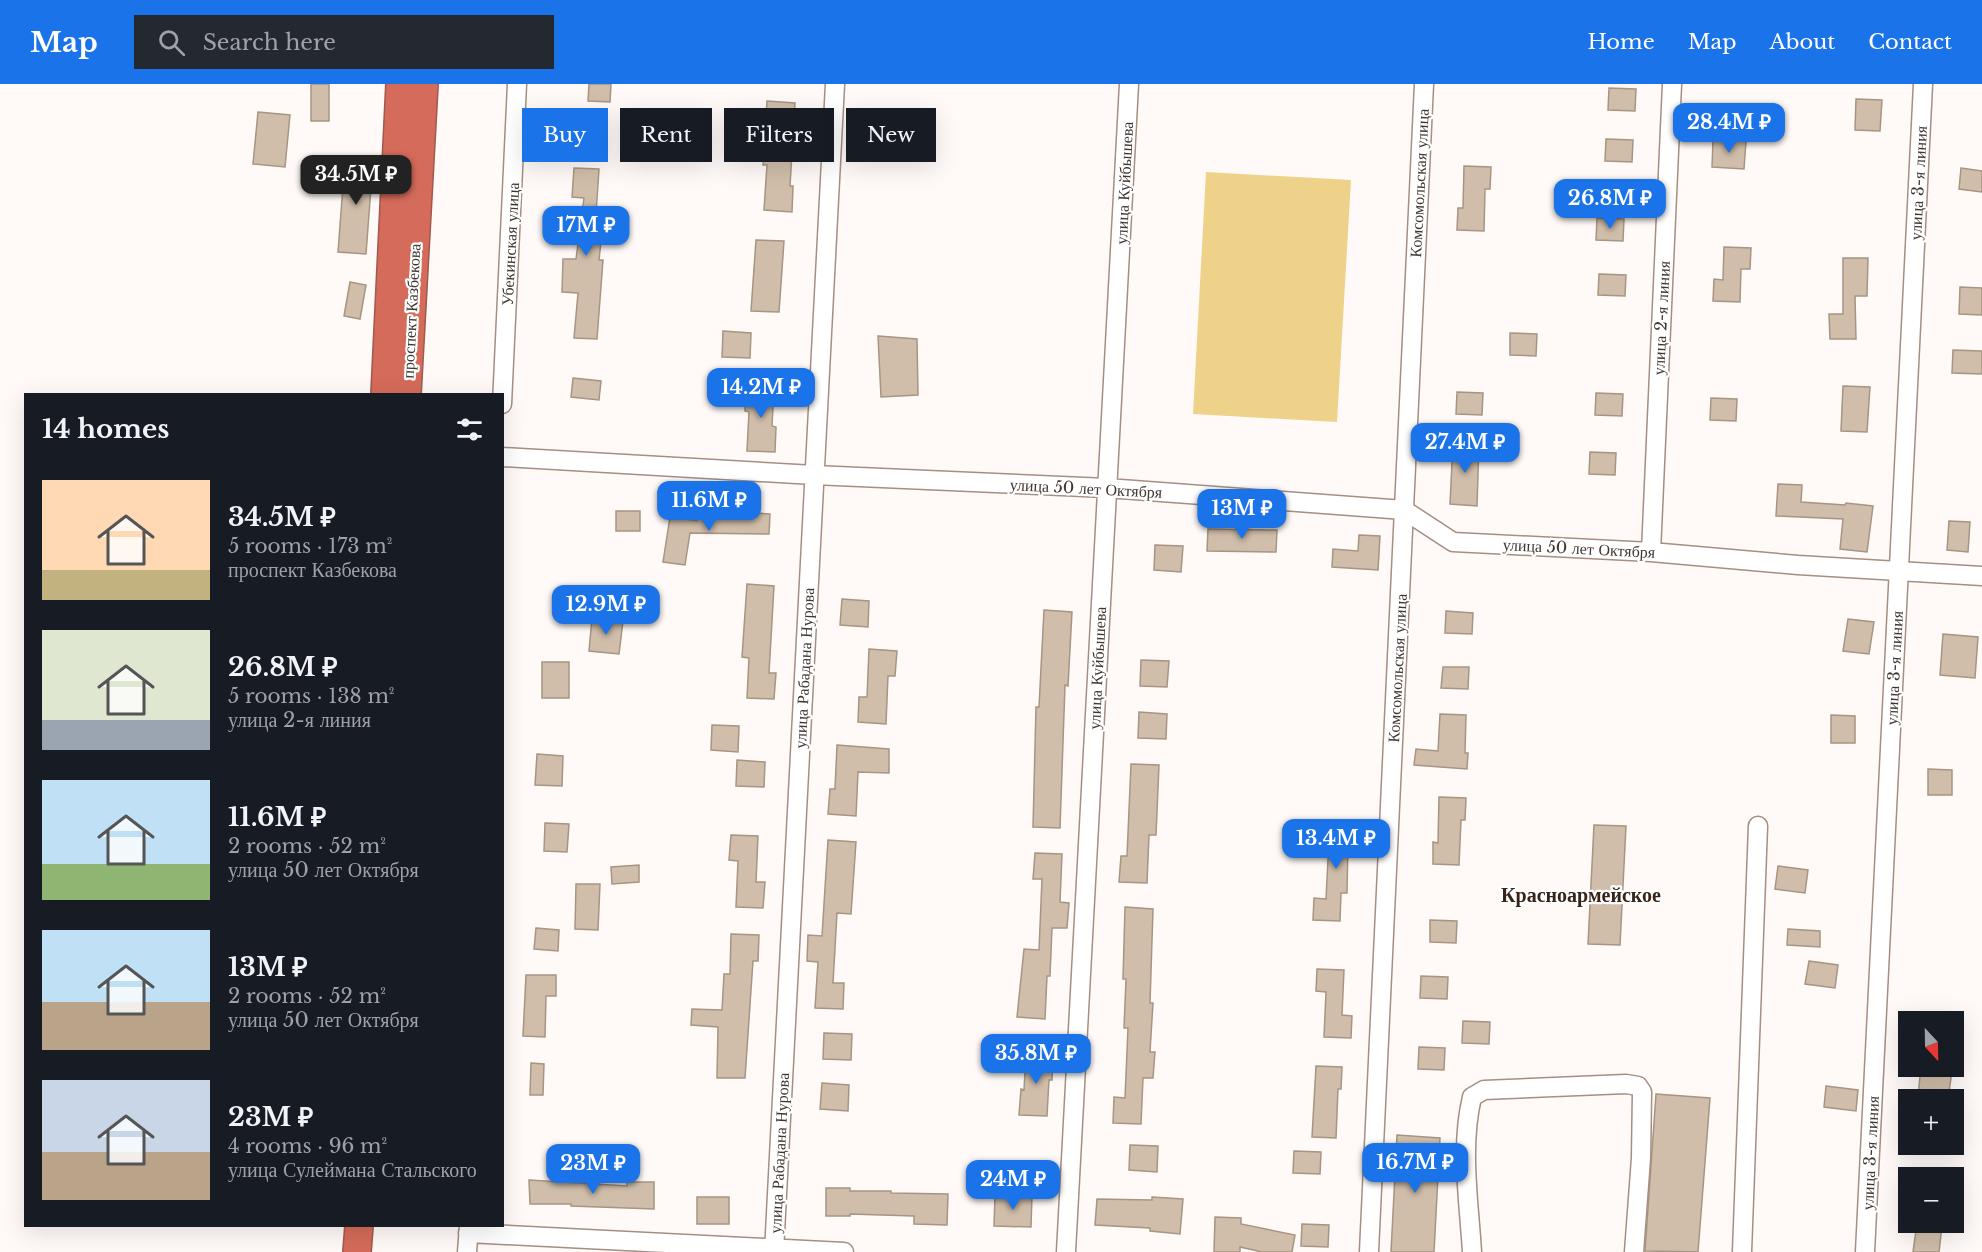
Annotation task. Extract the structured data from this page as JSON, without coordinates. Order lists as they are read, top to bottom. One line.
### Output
{"streets":{"highway":["проспект Казбекова"],"street":["улица Куйбышева","Комсомольская улица","улица 3-я линия","Убекинская улица","улица 2-я линия","улица 50 лет Октября","улица Рабадана Нурова"]},"crossings":[["улица Куйбышева","улица 50 лет Октября"],["Комсомольская улица","улица 50 лет Октября"],["улица 3-я линия","улица 50 лет Октября"],["улица 2-я линия","улица 50 лет Октября"],["улица 50 лет Октября","улица Рабадана Нурова"]],"districts":["Красноармейское"],"north":"bottom","page":{"header":"Map","search":"Search here","nav":["Home","Map","About","Contact"],"price":["28.4M ₽","34.5M ₽","26.8M ₽","17M ₽","14.2M ₽","27.4M ₽","11.6M ₽","13M ₽","12.9M ₽","13.4M ₽","35.8M ₽","16.7M ₽","23M ₽","24M ₽"],"chip":["Buy","Rent","Filters","New"],"heading":"14 homes","list":[{"name":"34.5M ₽","note":"5 rooms · 173 m² · проспект Казбекова"},{"name":"26.8M ₽","note":"5 rooms · 138 m² · улица 2-я линия"},{"name":"11.6M ₽","note":"2 rooms · 52 m² · улица 50 лет Октября"},{"name":"13M ₽","note":"2 rooms · 52 m² · улица 50 лет Октября"},{"name":"23M ₽","note":"4 rooms · 96 m² · улица Сулеймана Стальского"}],"map_buttons":["+","−"]}}
